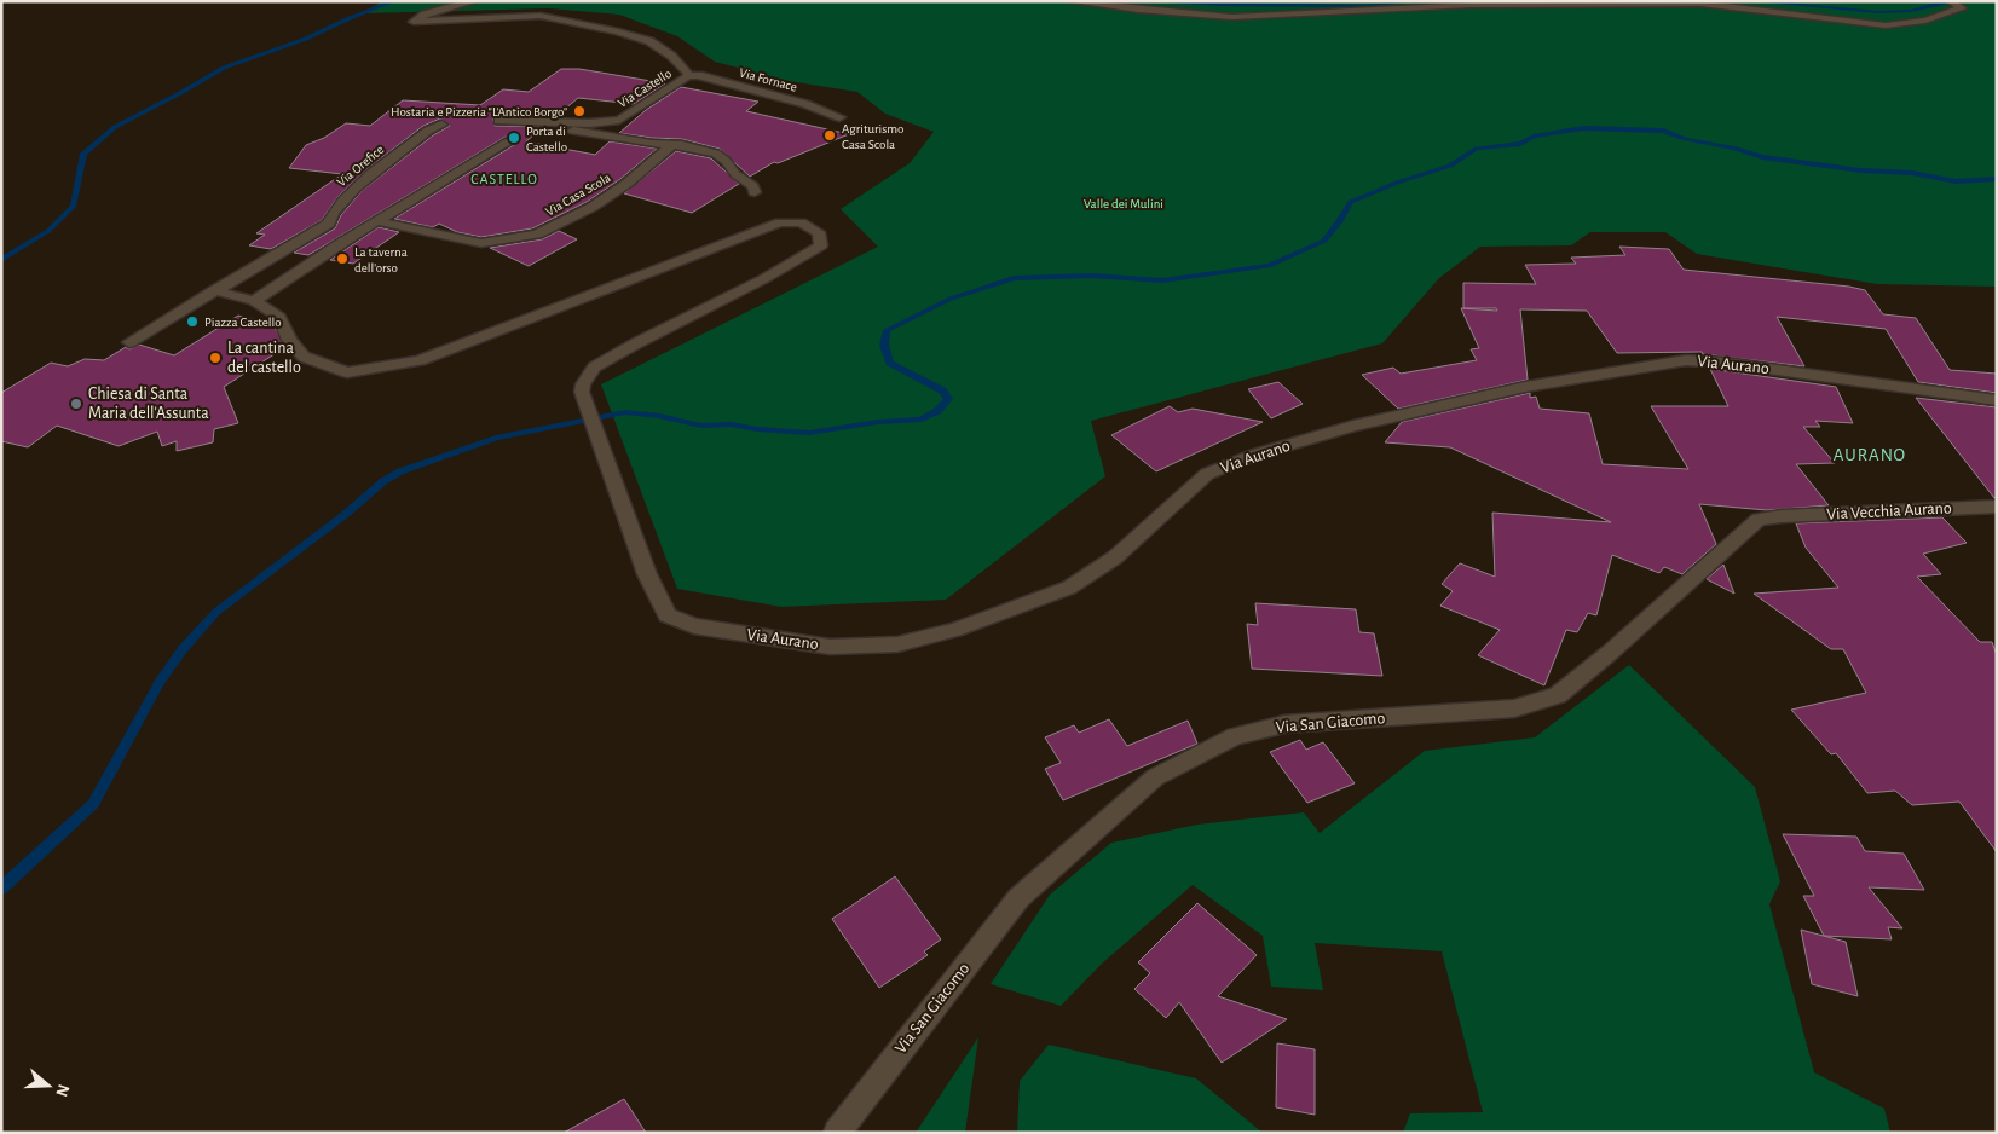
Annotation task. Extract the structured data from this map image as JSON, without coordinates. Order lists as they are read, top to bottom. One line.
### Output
{"streets":{"street":["Via Fornace","Via Castello","Via Orefice","Via Casa Scola","Via Aurano","Via Vecchia Aurano","Via San Giacomo"]},"crossings":[["Via Fornace","Via Castello"],["Via Vecchia Aurano","Via San Giacomo"]],"districts":["CASTELLO","AURANO"],"parks":["Valle dei Mulini"],"places":["Hostaria e Pizzeria \"L'Antico Borgo\"","Agriturismo Casa Scola","Porta di Castello","La taverna dell'orso","Piazza Castello","La cantina del castello","Chiesa di Santa Maria dell'Assunta"],"north":"right"}
